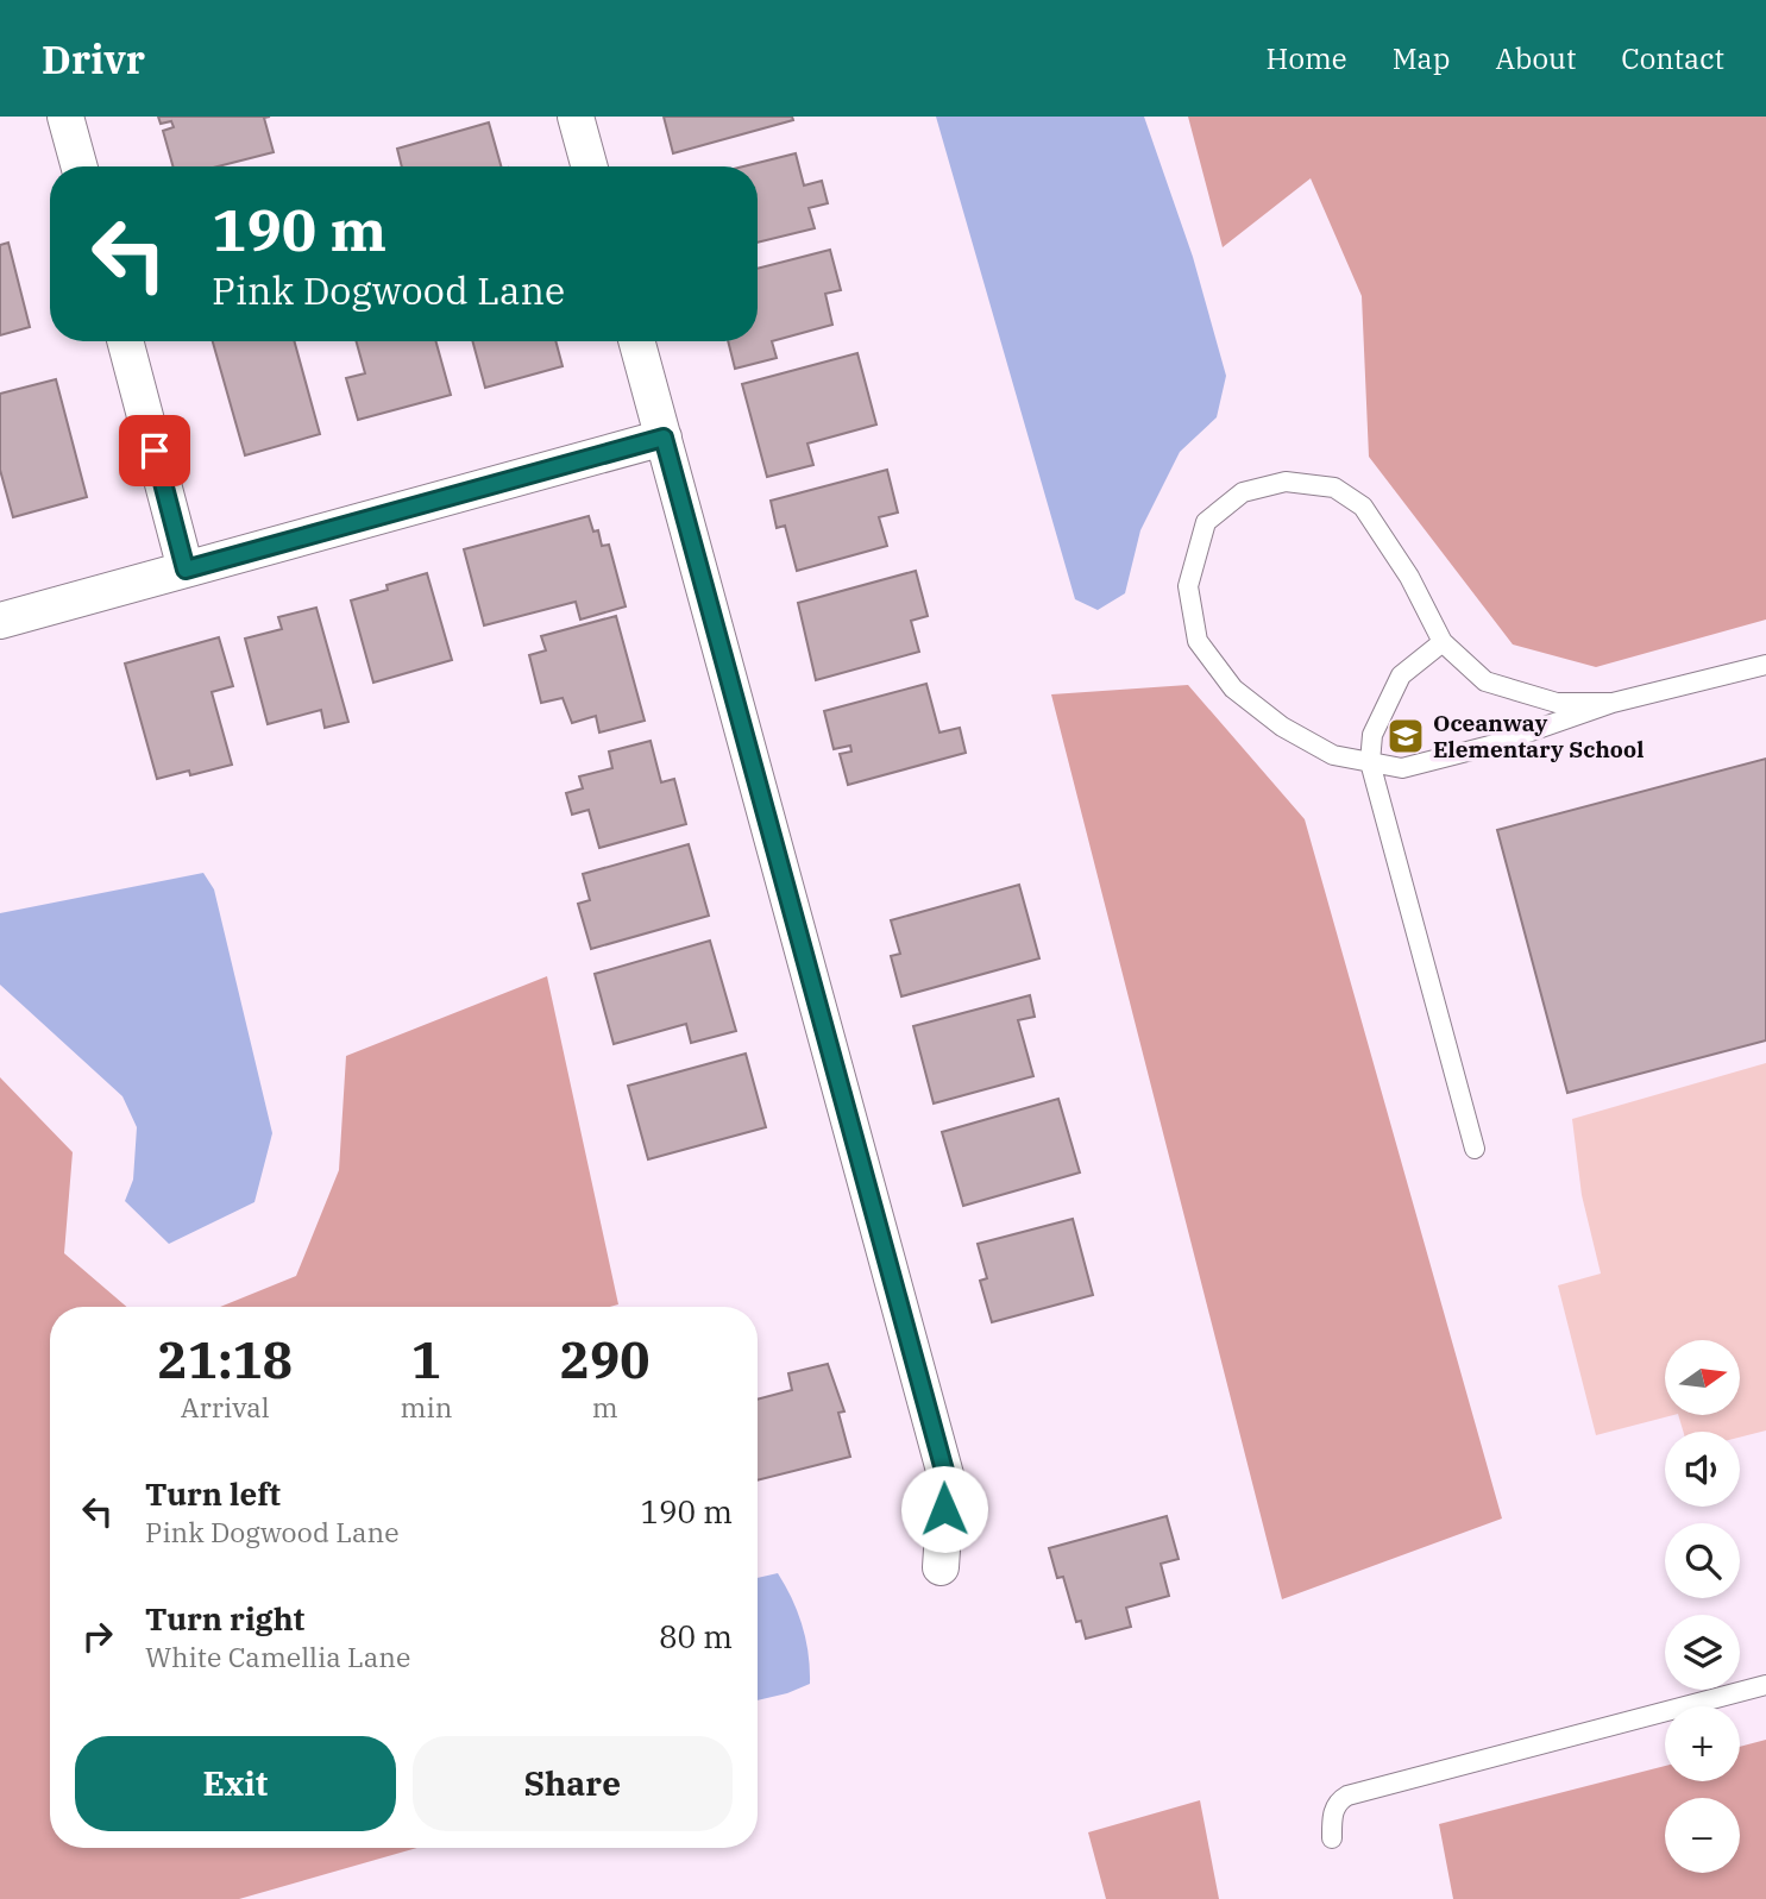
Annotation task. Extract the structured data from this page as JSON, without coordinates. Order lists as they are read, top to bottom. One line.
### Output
{"places":{"school or university":["Oceanway Elementary School"]},"north":"right","page":{"header":"Drivr","nav":["Home","Map","About","Contact"],"turn":["190 m","Pink Dogwood Lane"],"eta":["21:18","Arrival","1","min","290","m"],"map_buttons":["+","−"],"list":[{"name":"Turn left","note":"Pink Dogwood Lane","value":"190 m"},{"name":"Turn right","note":"White Camellia Lane","value":"80 m"}],"buttons":["Exit","Share"]}}
